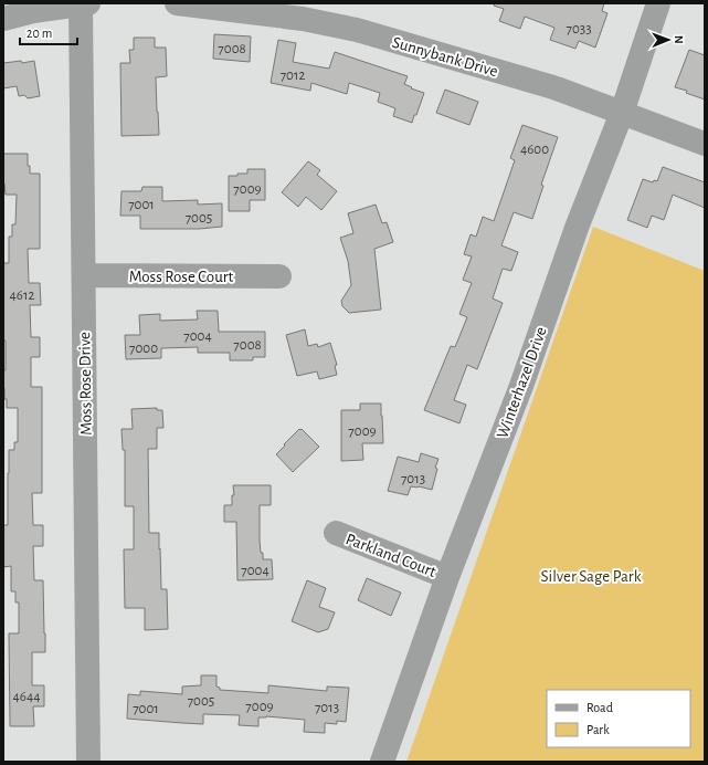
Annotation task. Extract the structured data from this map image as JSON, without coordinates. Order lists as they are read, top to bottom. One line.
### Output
{"streets":{"street":["Sunnybank Drive","Moss Rose Court","Winterhazel Drive","Moss Rose Drive","Parkland Court"]},"crossings":[["Sunnybank Drive","Winterhazel Drive"],["Moss Rose Court","Moss Rose Drive"],["Winterhazel Drive","Parkland Court"]],"parks":["Silver Sage Park"],"house_numbers":["7033","7008","7012","4600","7009","7001","7005","4612","7004","7008","7000","7009","7013","7004","4644","7005","7009","7013","7001"],"legend":["Road","Park"],"scale_bar":"20 m","north":"right"}
